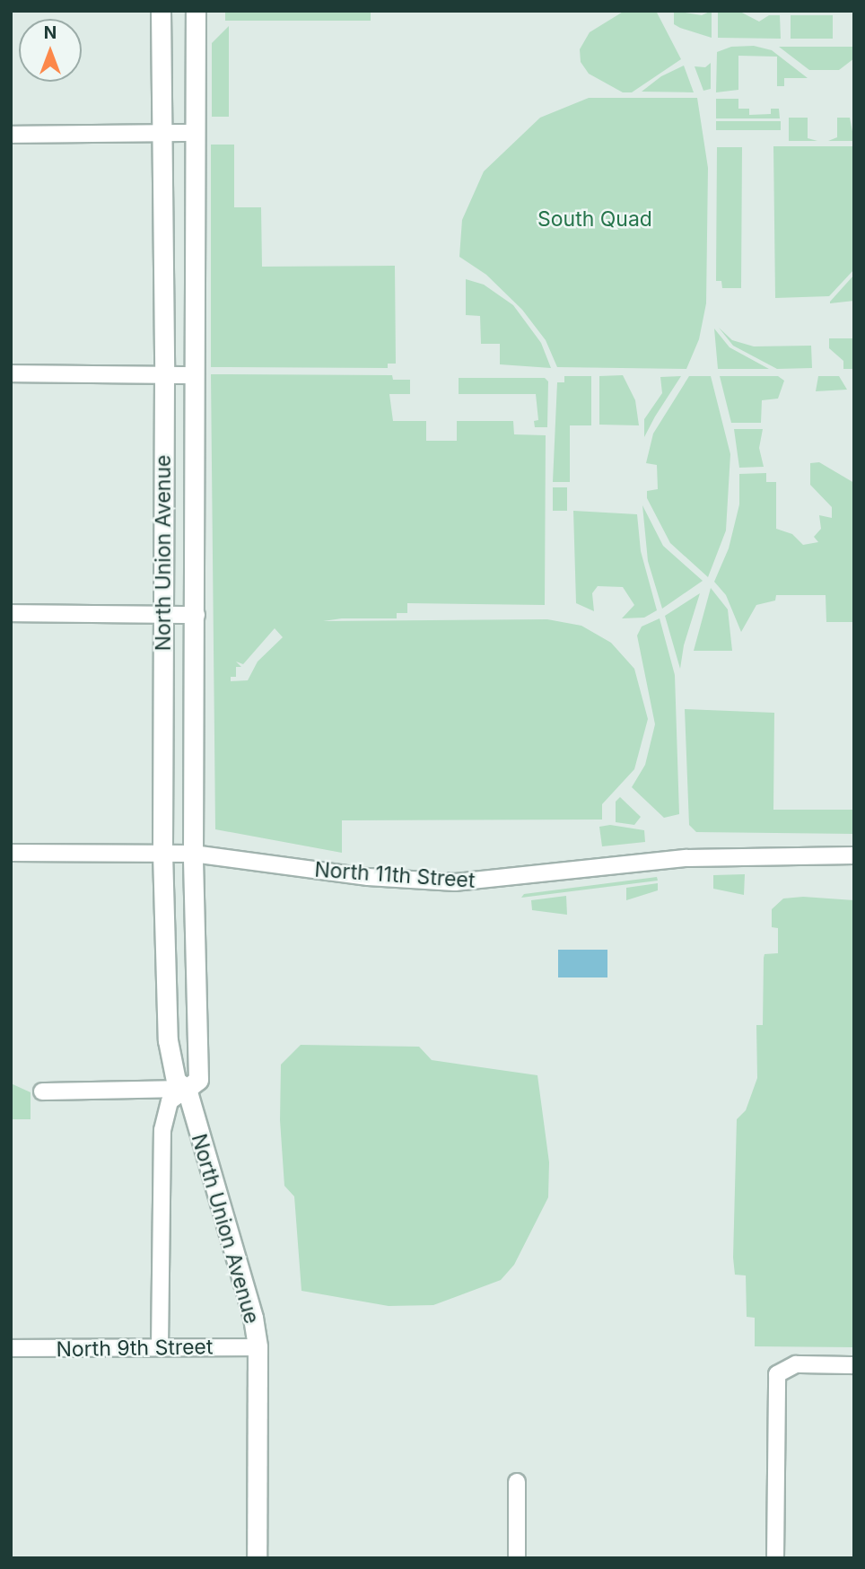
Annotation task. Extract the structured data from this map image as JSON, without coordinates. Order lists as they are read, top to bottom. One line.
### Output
{"streets":{"street":["North Union Avenue","North 11th Street","North 9th Street"]},"crossings":[["North Union Avenue","North 11th Street"],["North Union Avenue","North 9th Street"]],"parks":["South Quad"],"north":"top"}
